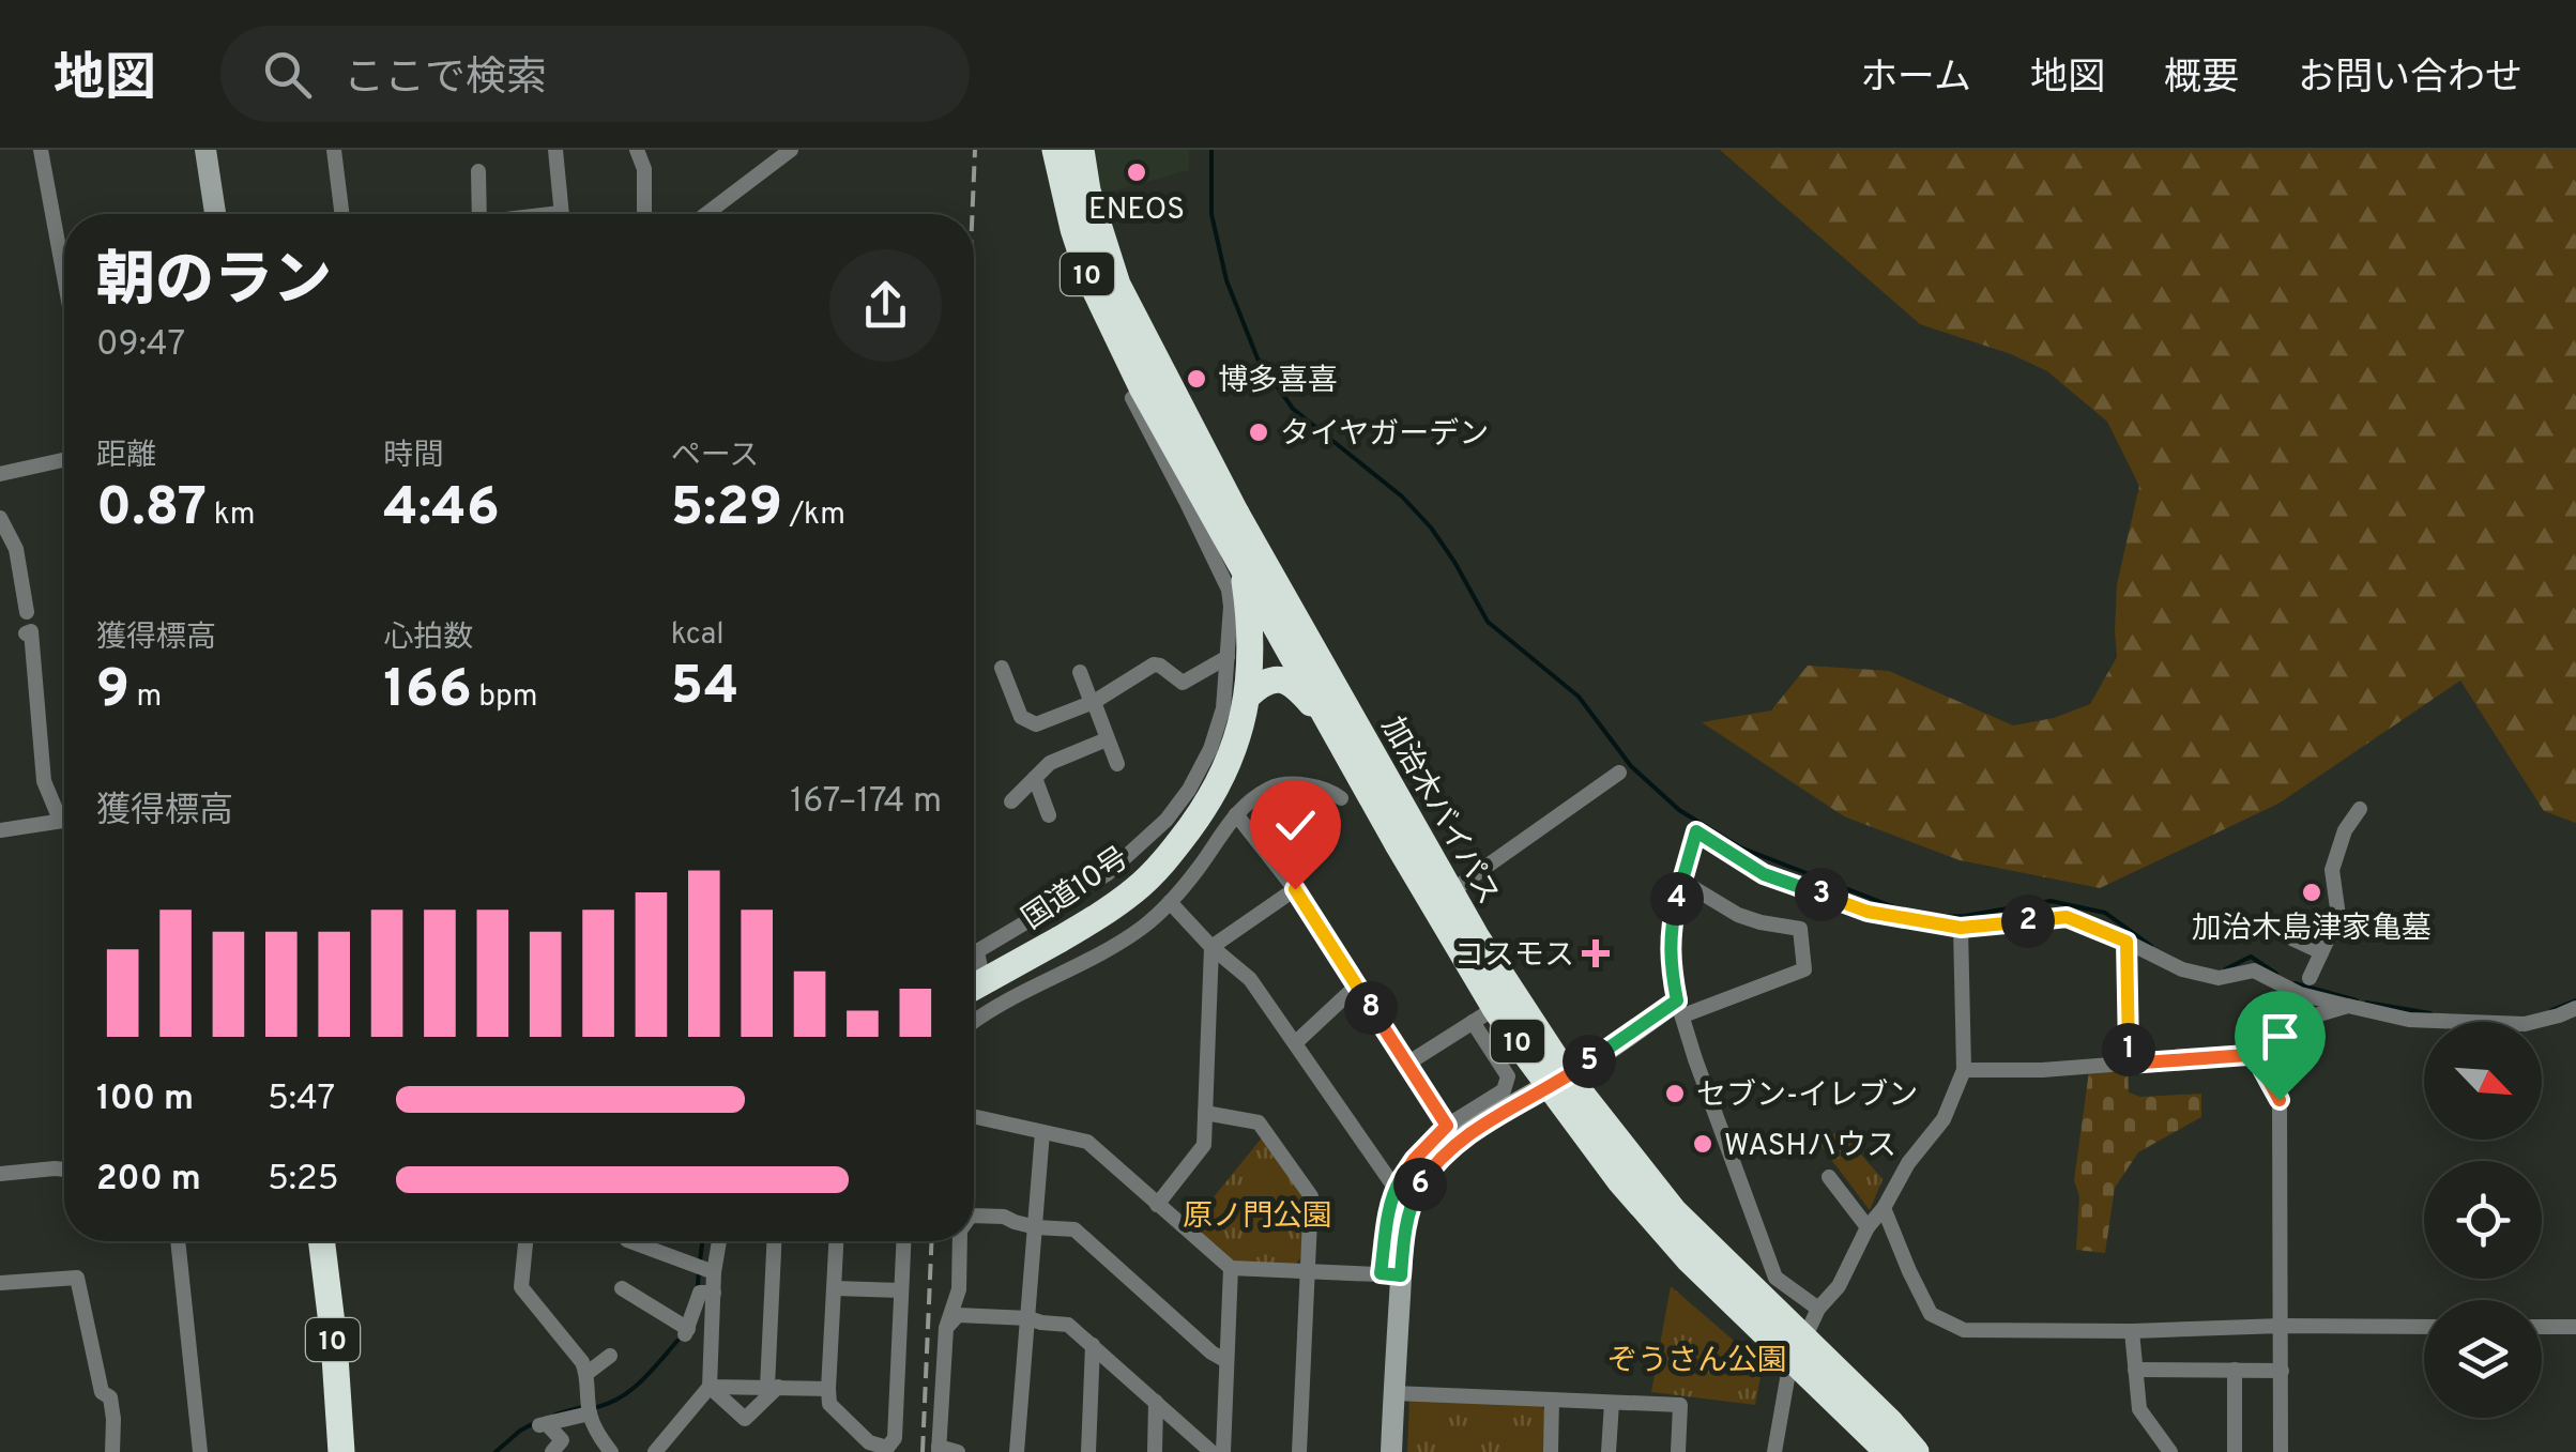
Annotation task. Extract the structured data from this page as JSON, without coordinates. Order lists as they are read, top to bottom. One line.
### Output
{"streets":{"highway":["10","加治木バイパス","国道10号"]},"crossings":[["10","加治木バイパス"],["10","国道10号"],["加治木バイパス","国道10号"]],"parks":["原ノ門公園","ぞうさん公園"],"places":{"other":["ENEOS","博多喜喜","タイヤガーデン","加治木島津家亀墓","セブン-イレブン","WASHハウス"],"health":["コスモス"]},"north":"bottom right","page":{"header":"地図","search":"ここで検索","nav":["ホーム","地図","概要","お問い合わせ"],"heading":["朝のラン","09:47"],"stats":[["距離","0.87 km"],["時間","4:46"],["ペース","5:29 /km"],["獲得標高","9 m"],["心拍数","166 bpm"],["kcal","54"]],"chart":["獲得標高","167–174 m"],"pins":["3","4","2","8","1","5","6"],"list":[{"name":"100 m","note":"5:47"},{"name":"200 m","note":"5:25"}]}}
